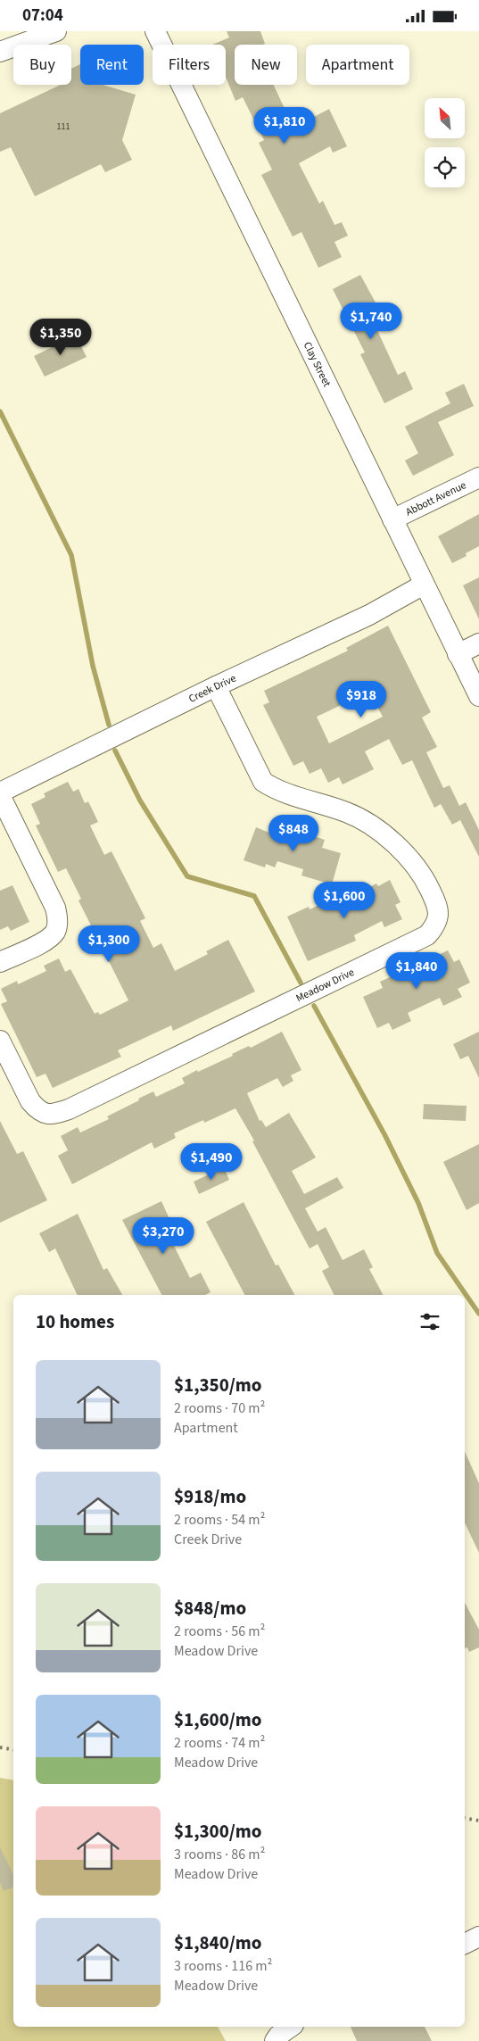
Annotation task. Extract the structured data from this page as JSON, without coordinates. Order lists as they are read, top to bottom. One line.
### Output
{"streets":{"street":["Clay Street","Abbott Avenue","Creek Drive","Meadow Drive"]},"crossings":[["Clay Street","Abbott Avenue"],["Clay Street","Creek Drive"],["Creek Drive","Meadow Drive"]],"house_numbers":["111"],"north":"top left","page":{"status":"07:04","chip":["Buy","Rent","Filters","New","Apartment"],"price":["$1,810","$1,740","$1,350","$918","$848","$1,600","$1,300","$1,840","$1,490","$3,270"],"heading":"10 homes","list":[{"name":"$1,350/mo","note":"2 rooms · 70 m² · Apartment"},{"name":"$918/mo","note":"2 rooms · 54 m² · Creek Drive"},{"name":"$848/mo","note":"2 rooms · 56 m² · Meadow Drive"},{"name":"$1,600/mo","note":"2 rooms · 74 m² · Meadow Drive"},{"name":"$1,300/mo","note":"3 rooms · 86 m² · Meadow Drive"},{"name":"$1,840/mo","note":"3 rooms · 116 m² · Meadow Drive"}]}}
